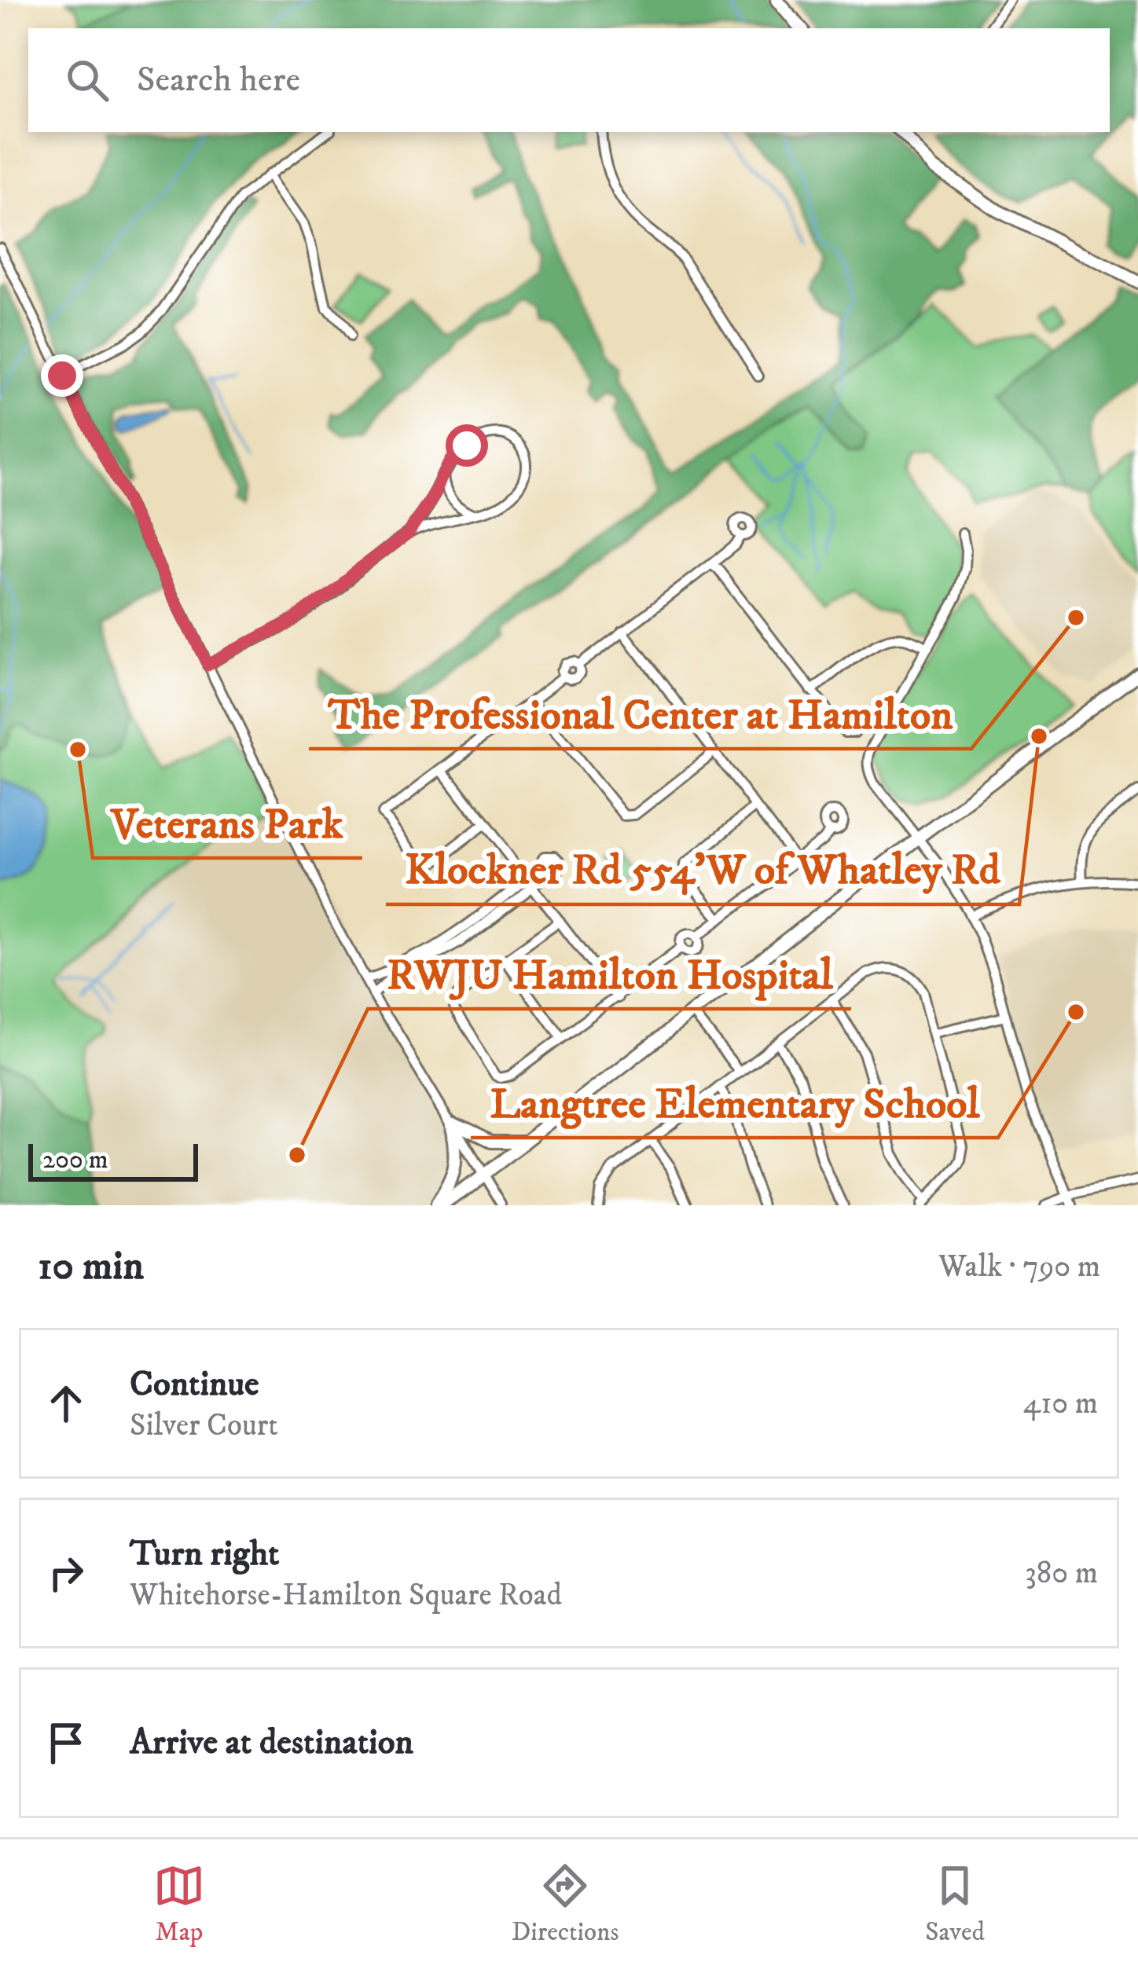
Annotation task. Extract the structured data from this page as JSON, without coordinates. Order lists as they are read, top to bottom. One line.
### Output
{"places":["The Professional Center at Hamilton","Klockner Rd 554'W of Whatley Rd","Veterans Park","Langtree Elementary School","RWJU Hamilton Hospital"],"scale_bar":"200 m","page":{"search":"Search here","scale":"200 m","heading":["10 min","Walk · 790 m"],"list":[["Continue","Silver Court","410 m"],["Turn right","Whitehorse-Hamilton Square Road","380 m"],"Arrive at destination"],"nav":["Map","Directions","Saved"]}}
